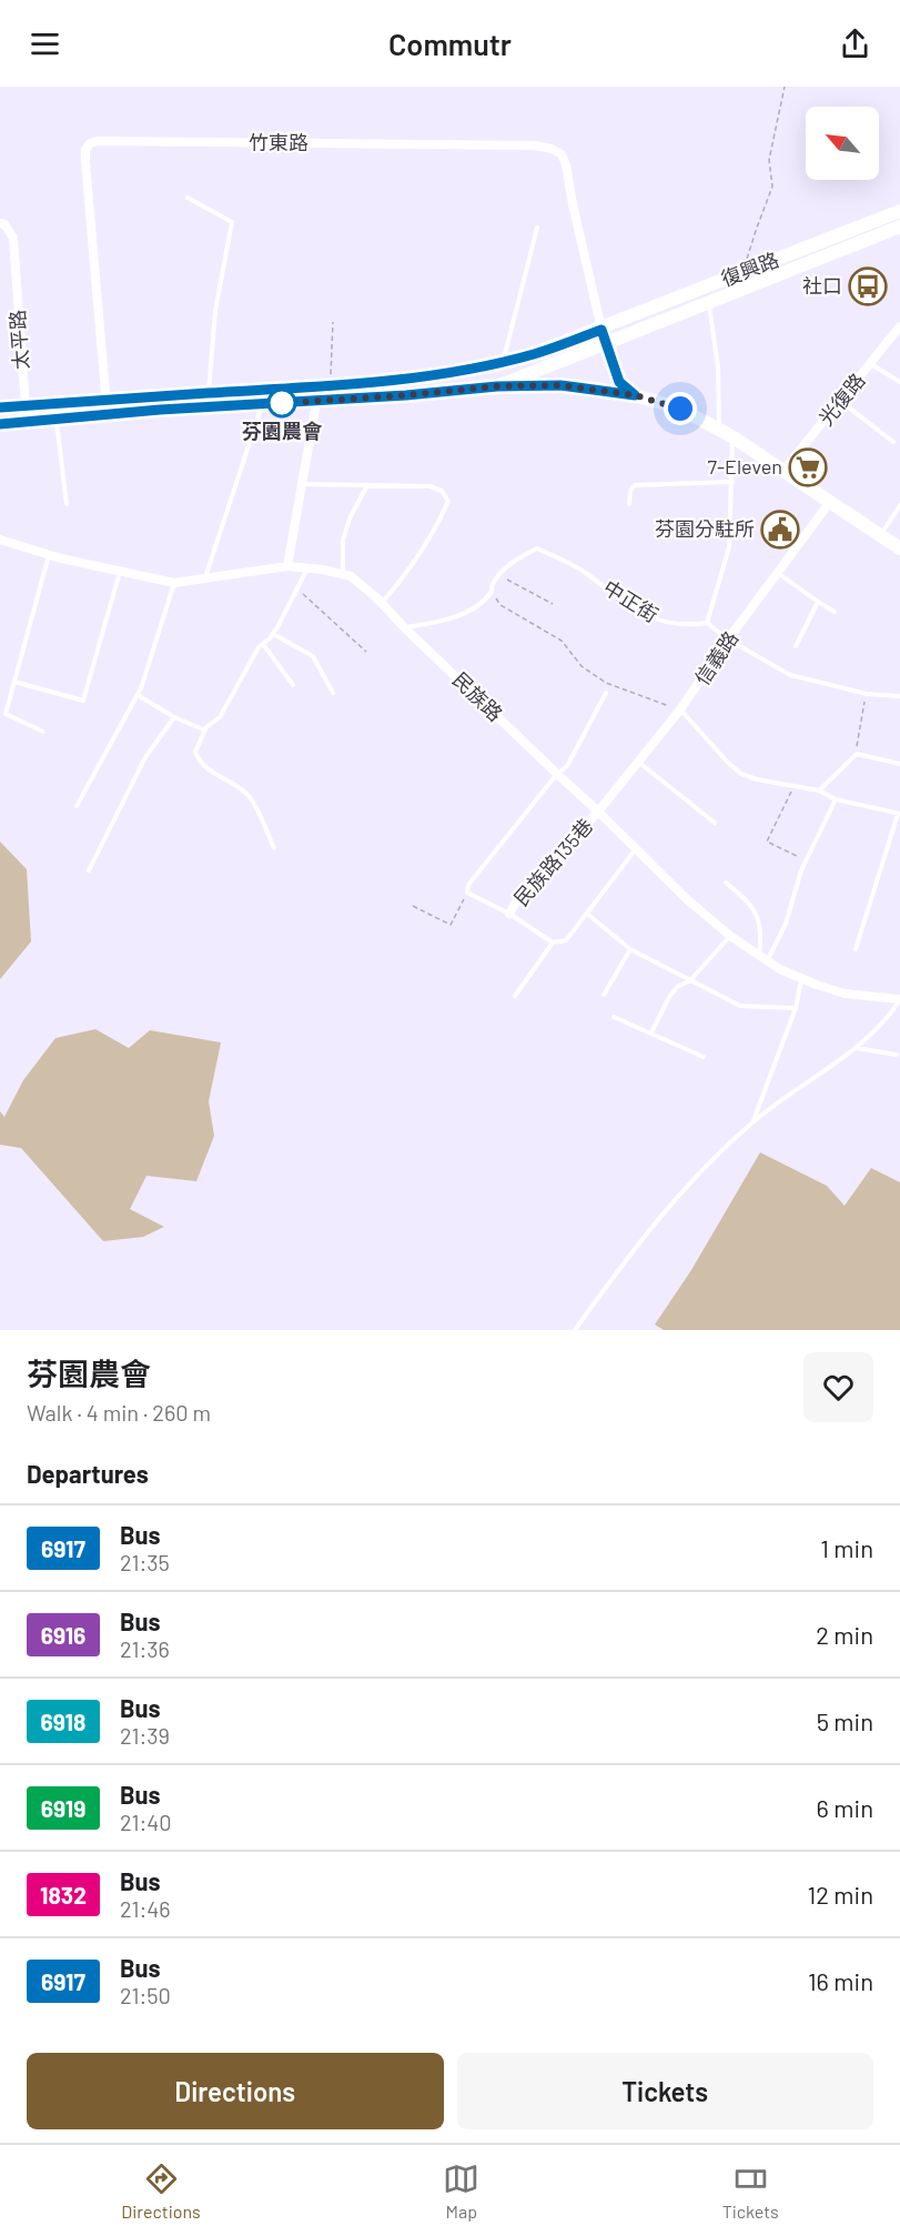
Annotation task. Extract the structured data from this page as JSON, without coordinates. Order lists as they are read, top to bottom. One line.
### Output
{"streets":{"main road":["復興路"],"street":["竹東路","太平路","光復路","信義路","民族路","民族路135巷"],"lane":["中正街"]},"crossings":[["竹東路","復興路"],["信義路","民族路"],["信義路","民族路135巷"],["民族路","民族路135巷"]],"places":{"bus stop":["社口"],"other":["芬園農會"],"supermarket":["7-Eleven"],"public building":["芬園分駐所"]},"lines":["bus line 6917"],"north":"top left","page":{"header":"Commutr","heading":[["芬園農會","Walk · 4 min · 260 m"],"Departures"],"list":[{"mark":"6917","name":"Bus","note":"21:35","value":"1 min"},{"mark":"6916","name":"Bus","note":"21:36","value":"2 min"},{"mark":"6918","name":"Bus","note":"21:39","value":"5 min"},{"mark":"6919","name":"Bus","note":"21:40","value":"6 min"},{"mark":"1832","name":"Bus","note":"21:46","value":"12 min"},{"mark":"6917","name":"Bus","note":"21:50","value":"16 min"}],"buttons":["Directions","Tickets"],"tabs":["Directions","Map","Tickets"]}}
